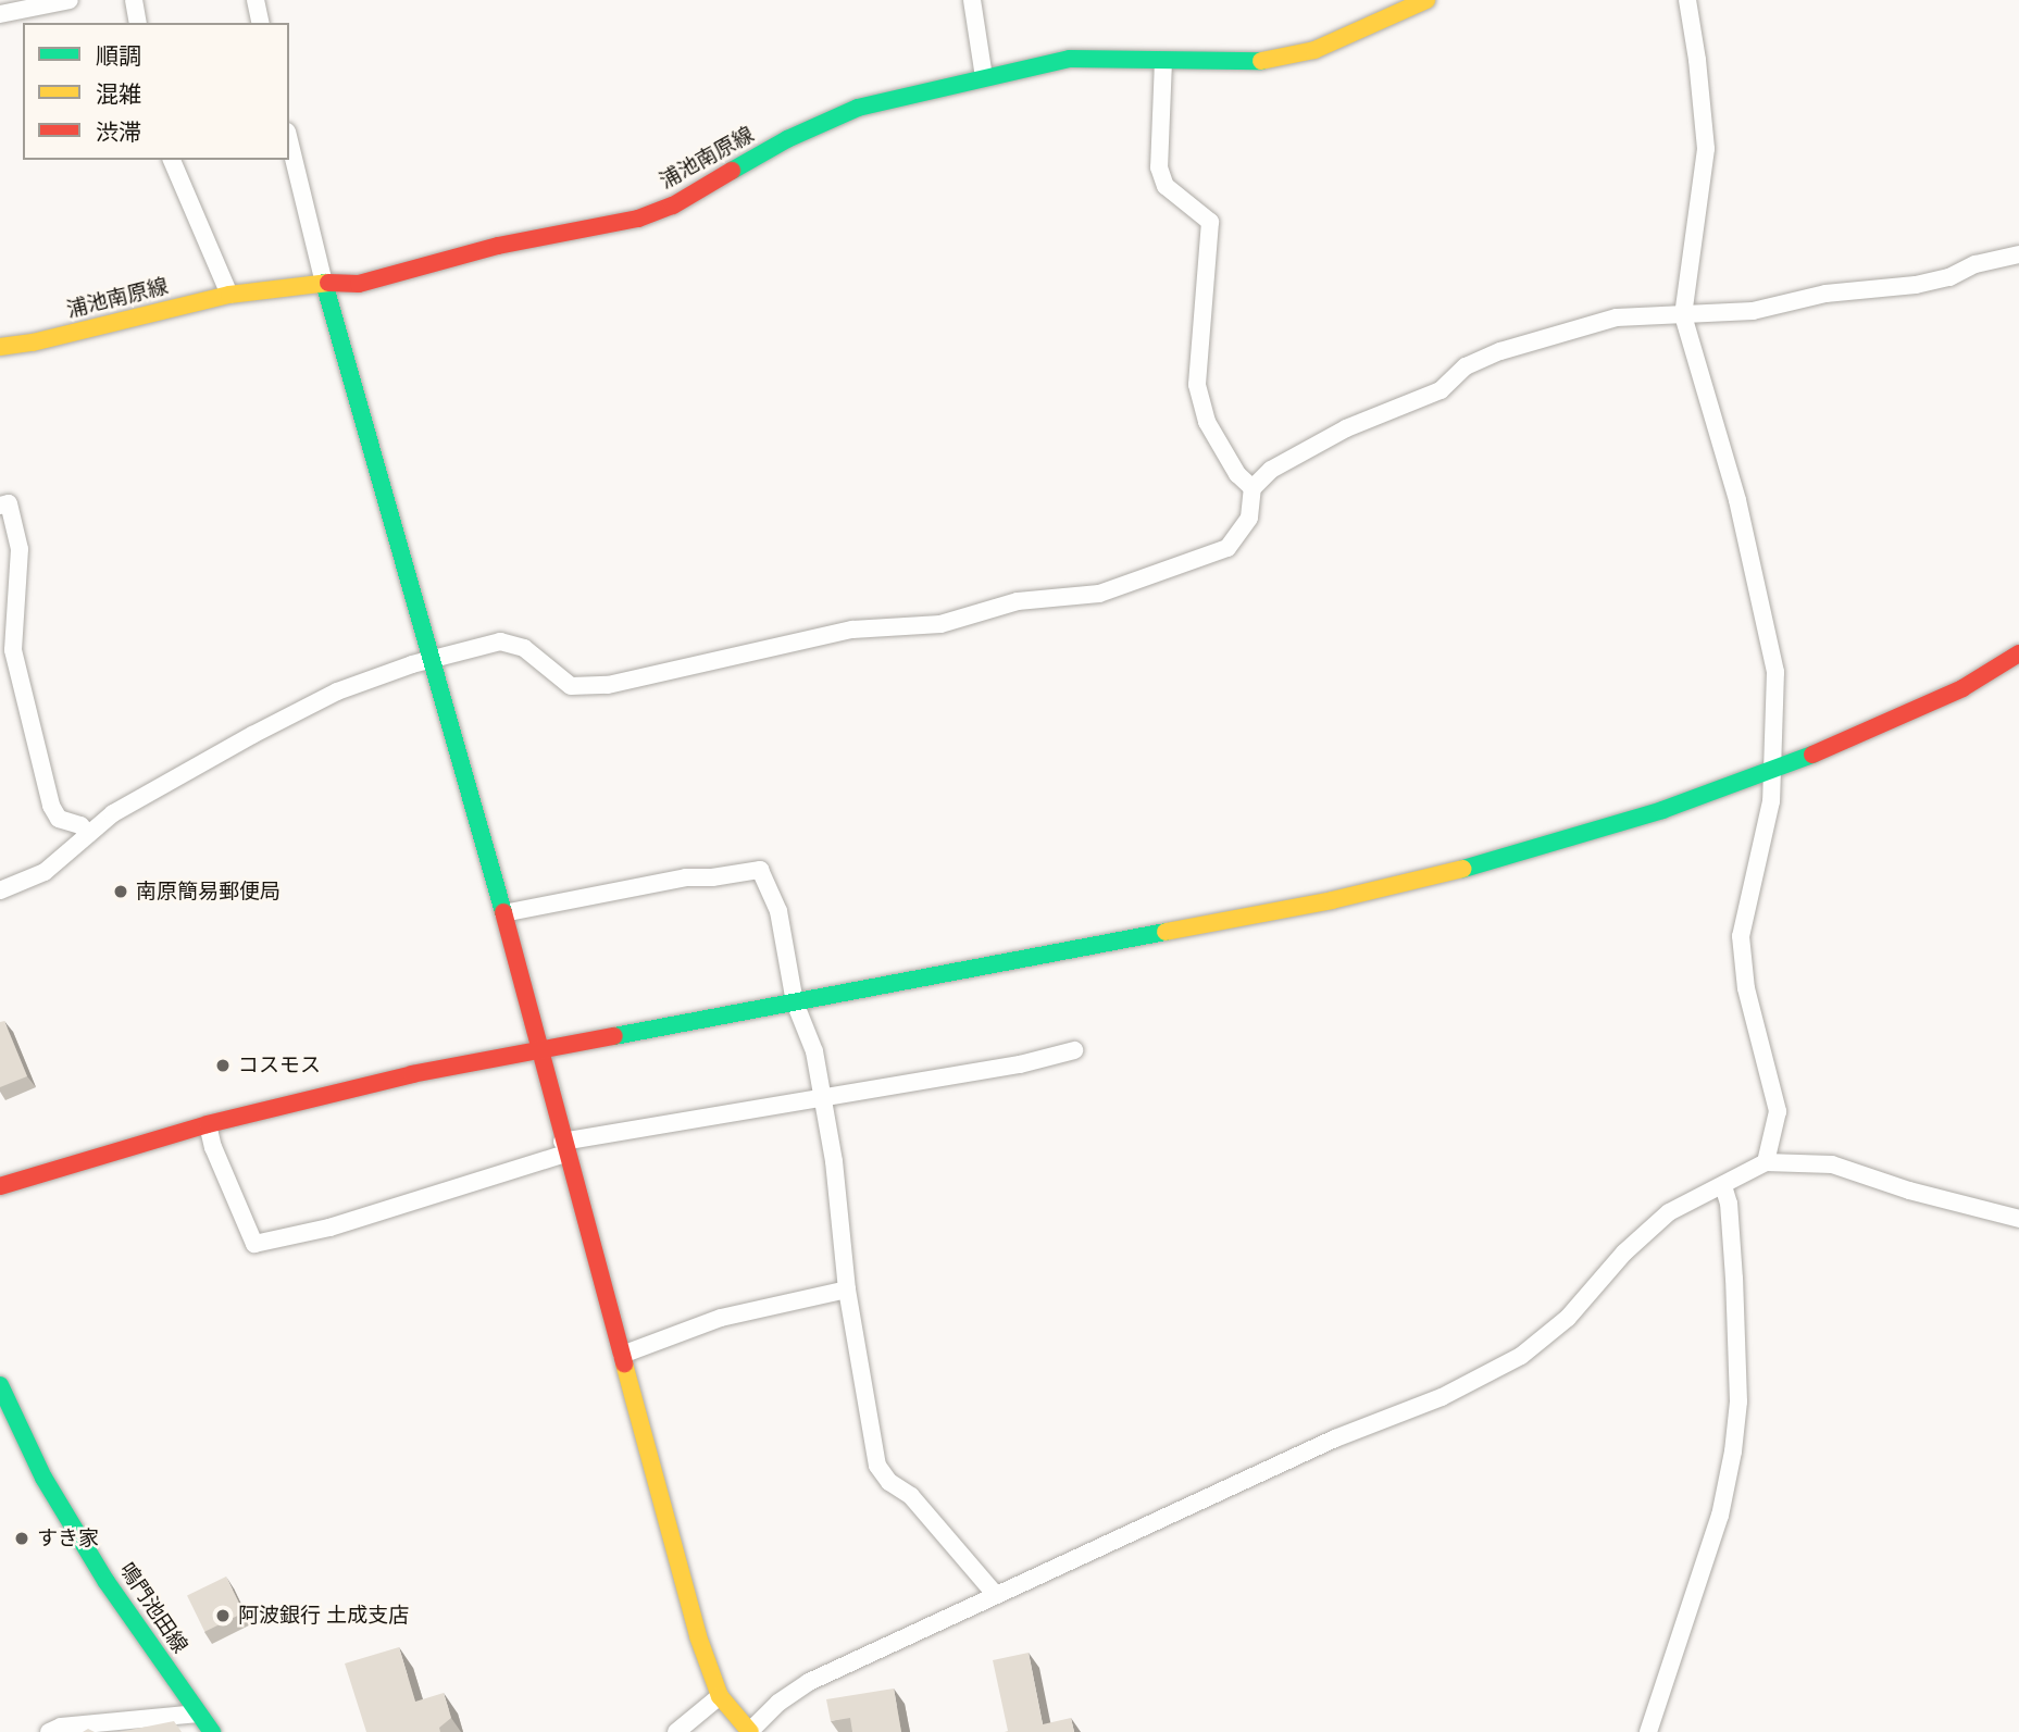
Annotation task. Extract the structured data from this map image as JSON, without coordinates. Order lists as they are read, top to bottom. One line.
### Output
{"streets":{"street":["浦池南原線","鳴門池田線"]},"places":["南原簡易郵便局","コスモス","すき家","阿波銀行 土成支店"],"legend":["順調","混雑","渋滞"]}
